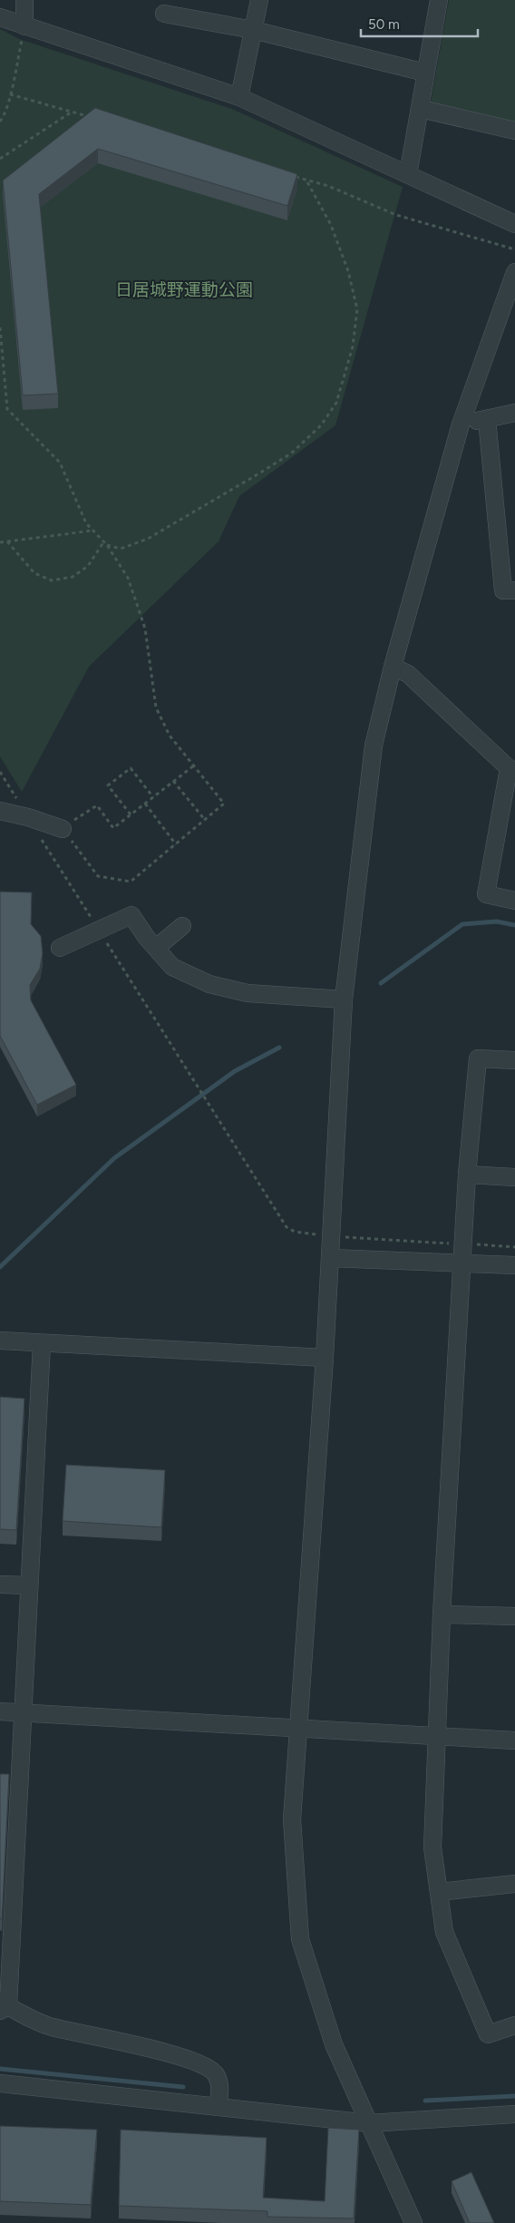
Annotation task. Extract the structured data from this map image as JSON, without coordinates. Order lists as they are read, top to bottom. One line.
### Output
{"parks":["日居城野運動公園"],"scale_bar":"50 m"}
